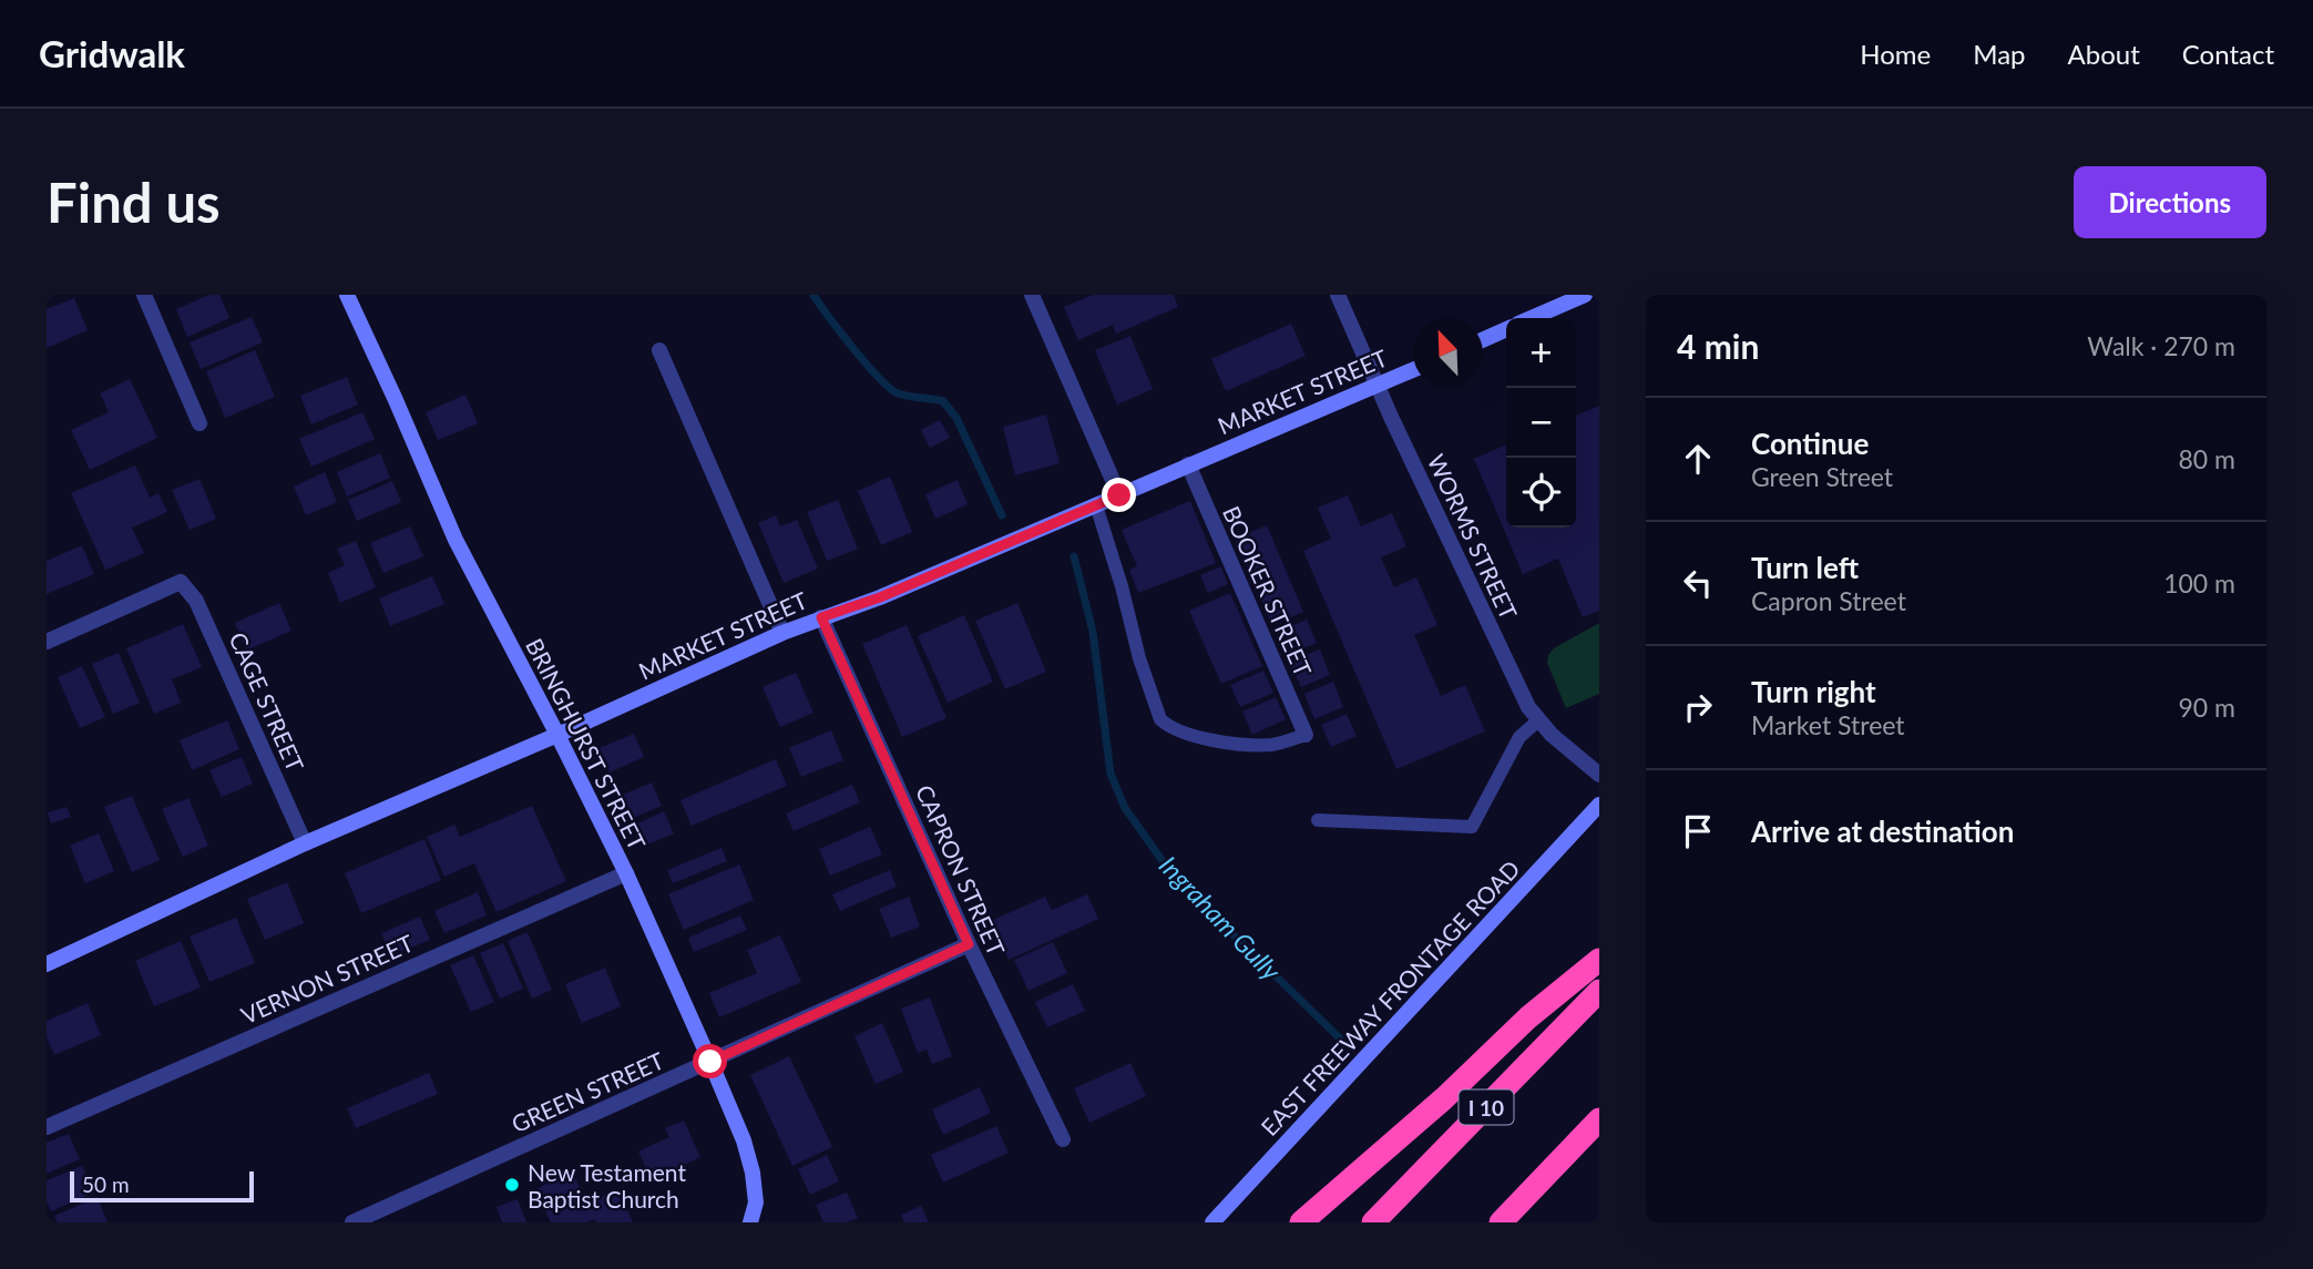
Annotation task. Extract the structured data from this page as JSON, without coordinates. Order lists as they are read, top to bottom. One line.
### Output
{"streets":{"highway":["I 10"],"street":["MARKET STREET","WORMS STREET","BOOKER STREET","CAGE STREET","BRINGHURST STREET","CAPRON STREET","VERNON STREET","EAST FREEWAY FRONTAGE ROAD","GREEN STREET"]},"crossings":[["MARKET STREET","WORMS STREET"],["MARKET STREET","BOOKER STREET"],["MARKET STREET","CAGE STREET"],["MARKET STREET","BRINGHURST STREET"],["MARKET STREET","CAPRON STREET"],["BRINGHURST STREET","VERNON STREET"],["BRINGHURST STREET","GREEN STREET"],["CAPRON STREET","GREEN STREET"]],"water":["Ingraham Gully"],"places":["New Testament Baptist Church"],"scale_bar":"50 m","north":"top left","page":{"header":"Gridwalk","nav":["Home","Map","About","Contact"],"buttons":"Directions","title":"Find us","heading":["4 min","Walk · 270 m"],"map_buttons":["+","−"],"list":[["Continue","Green Street","80 m"],["Turn left","Capron Street","100 m"],["Turn right","Market Street","90 m"],"Arrive at destination"],"scale":"50 m"}}
